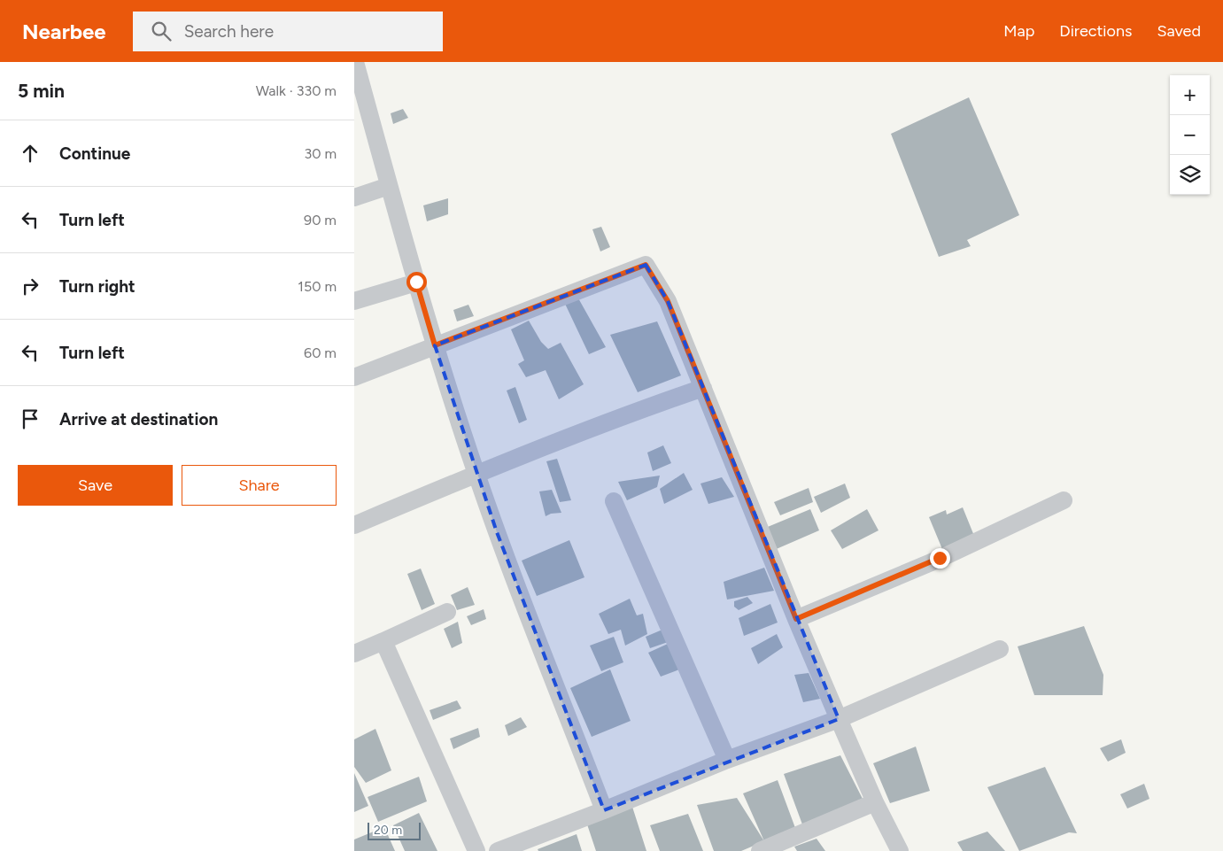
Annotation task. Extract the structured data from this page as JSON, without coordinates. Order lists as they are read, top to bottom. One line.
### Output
{"scale_bar":"20 m","page":{"header":"Nearbee","search":"Search here","nav":["Map","Directions","Saved"],"heading":["5 min","Walk · 330 m"],"map_buttons":["+","−"],"list":[["Continue","30 m"],["Turn left","90 m"],["Turn right","150 m"],["Turn left","60 m"],"Arrive at destination"],"buttons":["Save","Share"],"scale":"20 m"}}
